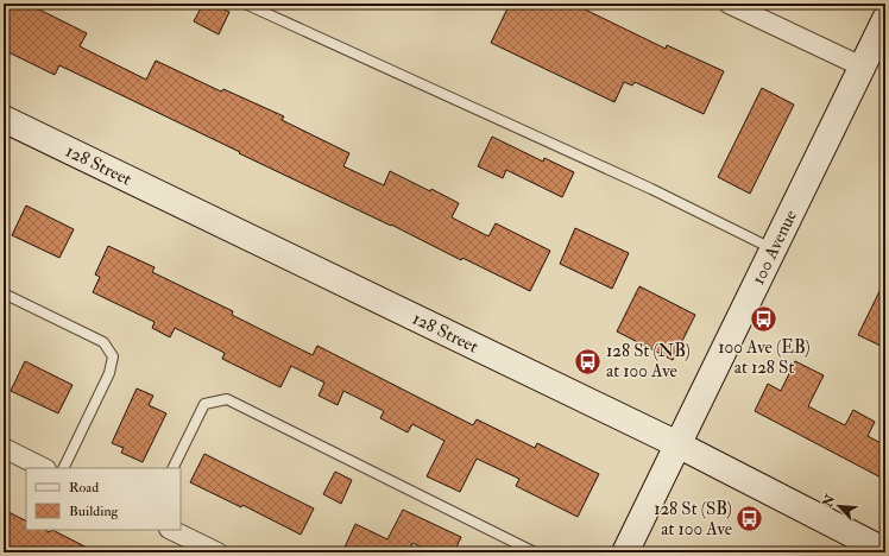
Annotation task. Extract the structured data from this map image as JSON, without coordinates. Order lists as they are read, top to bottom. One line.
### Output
{"streets":{"main road":["128 Street","100 Avenue"]},"crossings":[["128 Street","100 Avenue"]],"places":{"bus stop":["100 Ave (EB) at 128 St","128 St (NB) at 100 Ave","128 St (SB) at 100 Ave"]},"legend":["Road","Building"],"north":"top left"}
